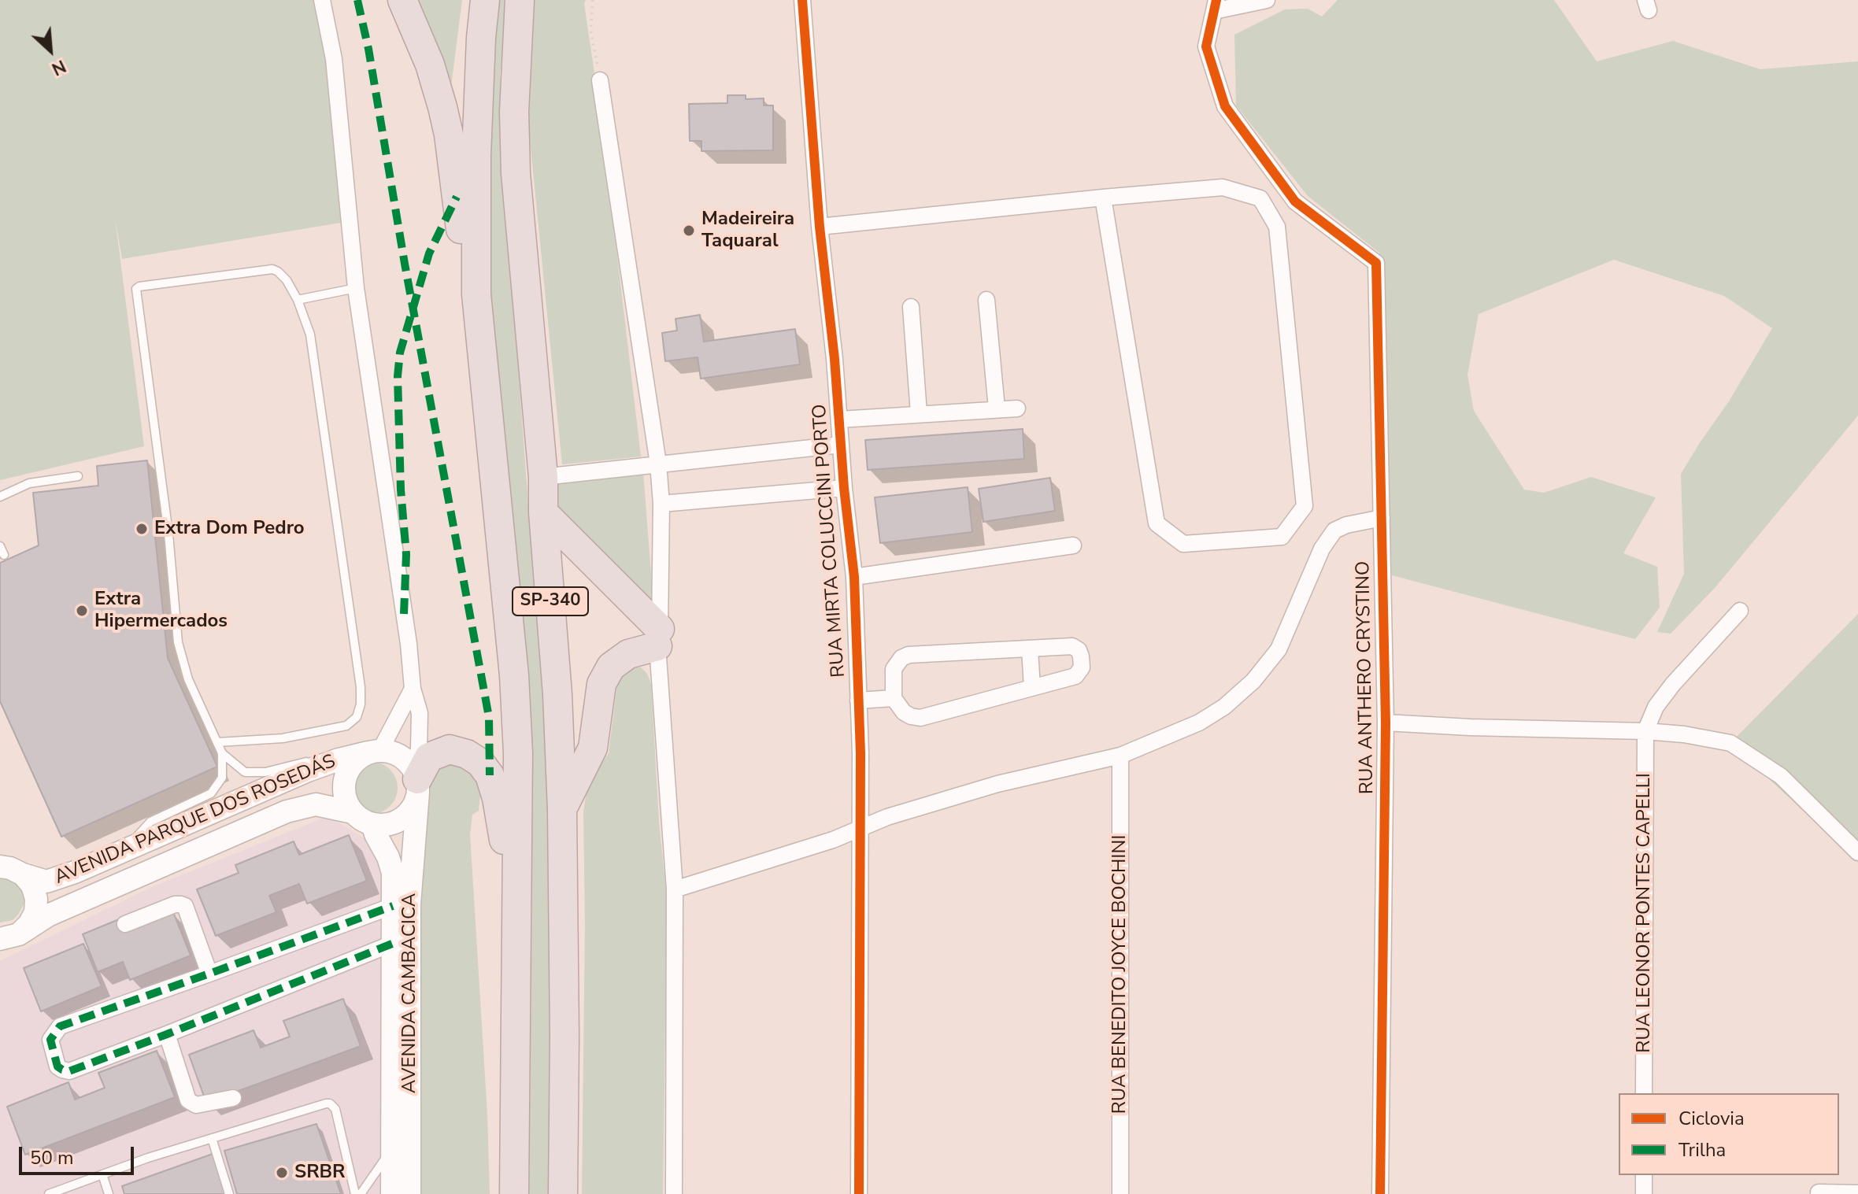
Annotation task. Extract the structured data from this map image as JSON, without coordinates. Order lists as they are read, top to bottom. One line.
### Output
{"streets":{"highway":["SP-340"],"street":["RUA MIRTA COLUCCINI PORTO","RUA ANTHERO CRYSTINO","AVENIDA PARQUE DOS ROSEDÁS","RUA LEONOR PONTES CAPELLI","RUA BENEDITO JOYCE BOCHINI","AVENIDA CAMBACICA"]},"crossings":[["AVENIDA PARQUE DOS ROSEDÁS","AVENIDA CAMBACICA"]],"places":["Madeireira Taquaral","Extra Dom Pedro","Extra Hipermercados","SRBR"],"legend":["Ciclovia","Trilha"],"scale_bar":"50 m","north":"bottom right"}
